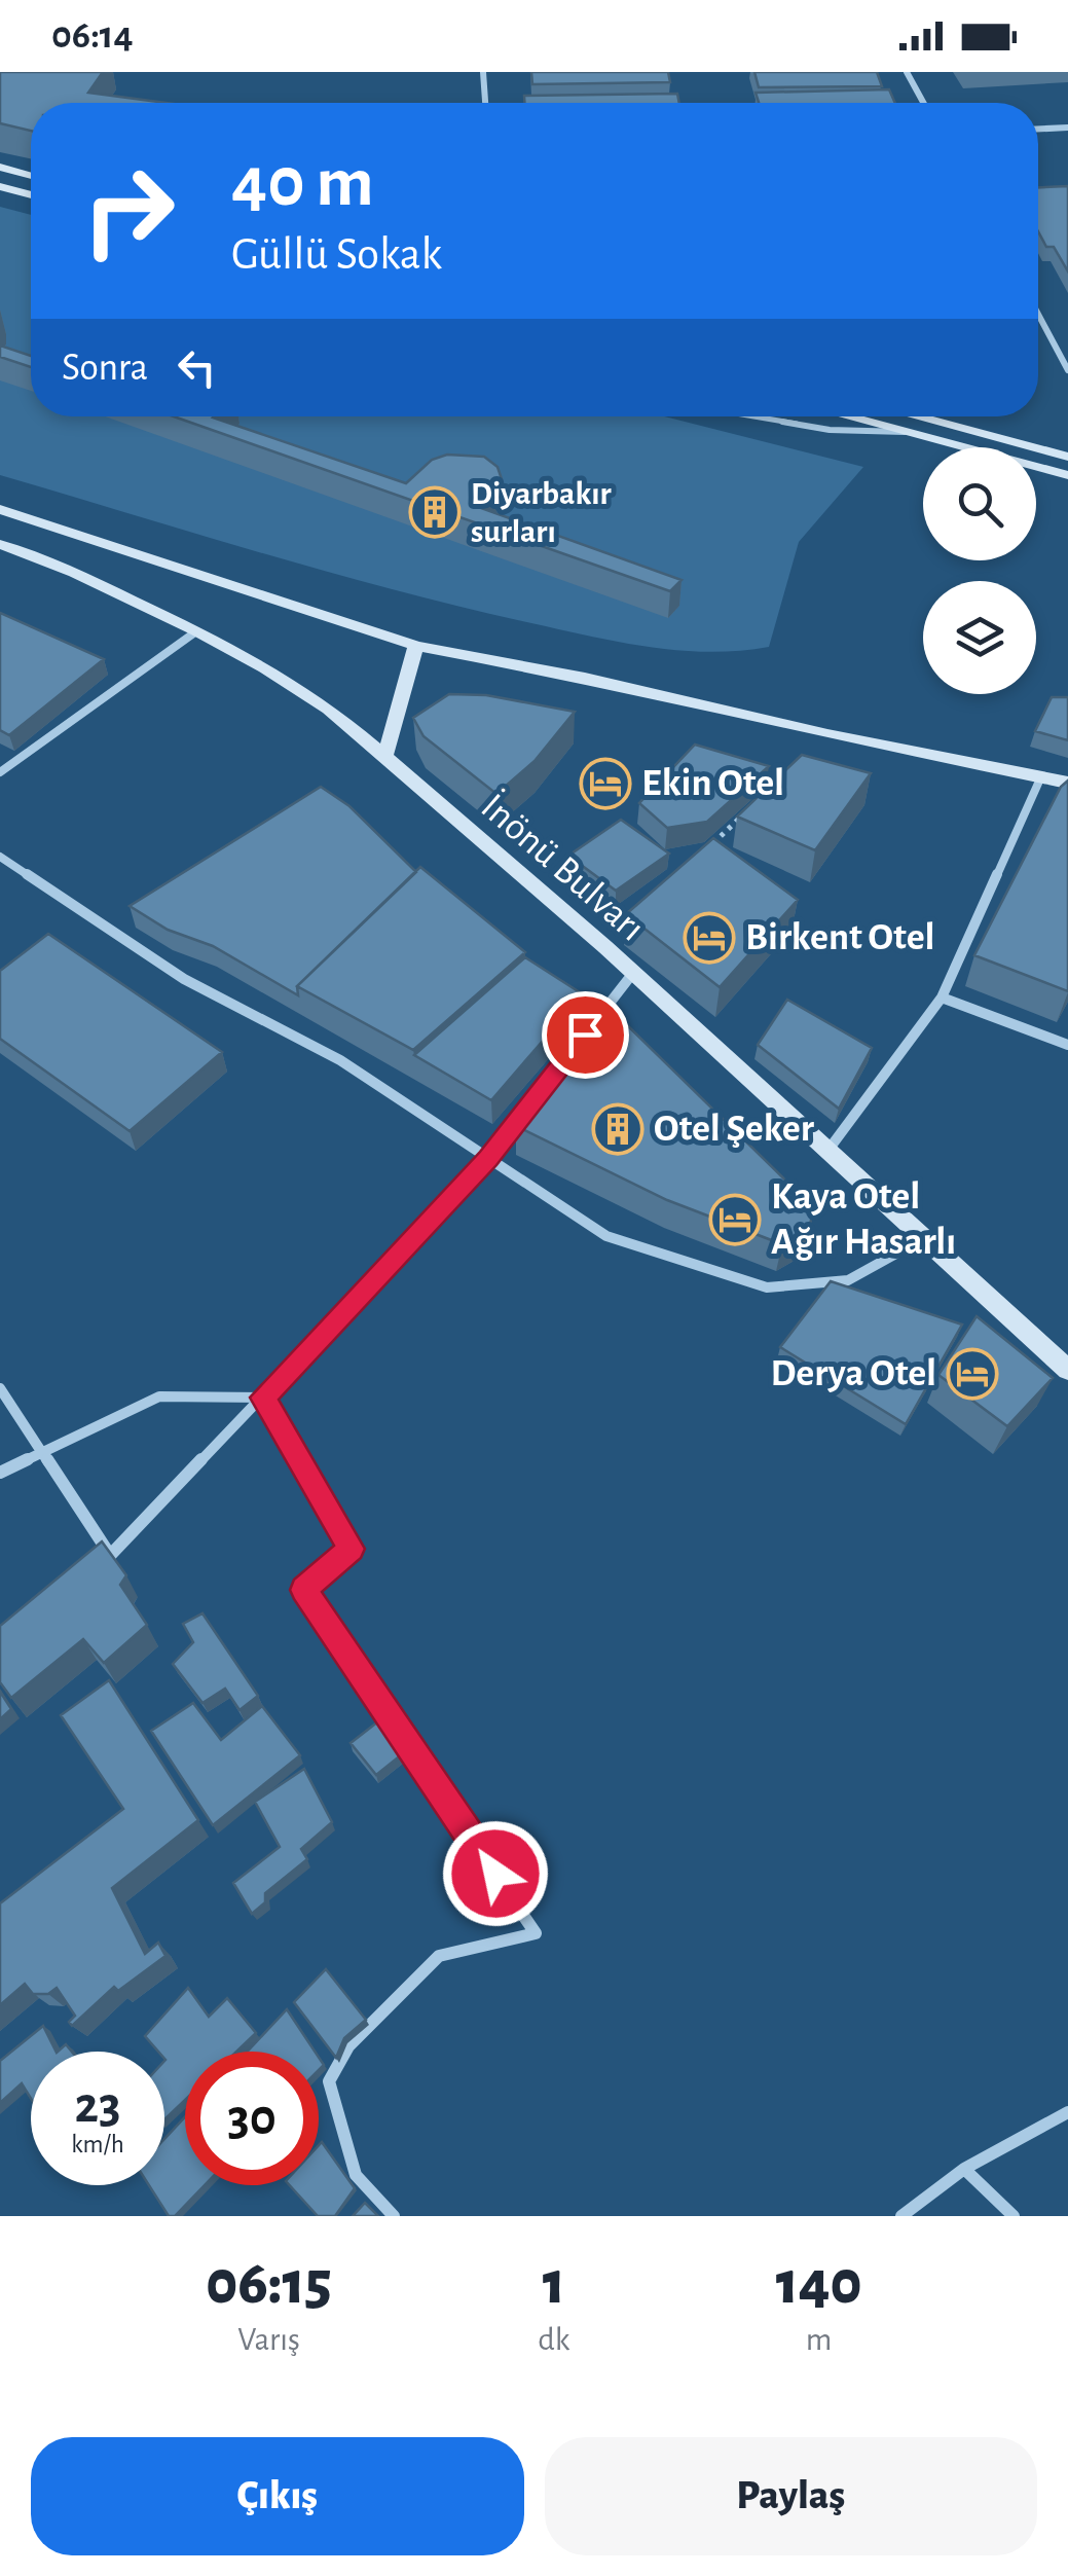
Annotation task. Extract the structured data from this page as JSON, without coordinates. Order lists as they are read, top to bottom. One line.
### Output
{"streets":{"main road":["İnönü Bulvarı"]},"places":{"building":["Diyarbakır surları","Otel Şeker"],"hotel":["Ekin Otel","Birkent Otel","Kaya Otel Ağır Hasarlı","Derya Otel"]},"page":{"status":"06:14","turn":["40 m","Güllü Sokak"],"then":"Sonra","speed":"23 km/h","limit":"30","eta":["06:15","Varış","1","dk","140","m"],"buttons":["Çıkış","Paylaş"]}}
